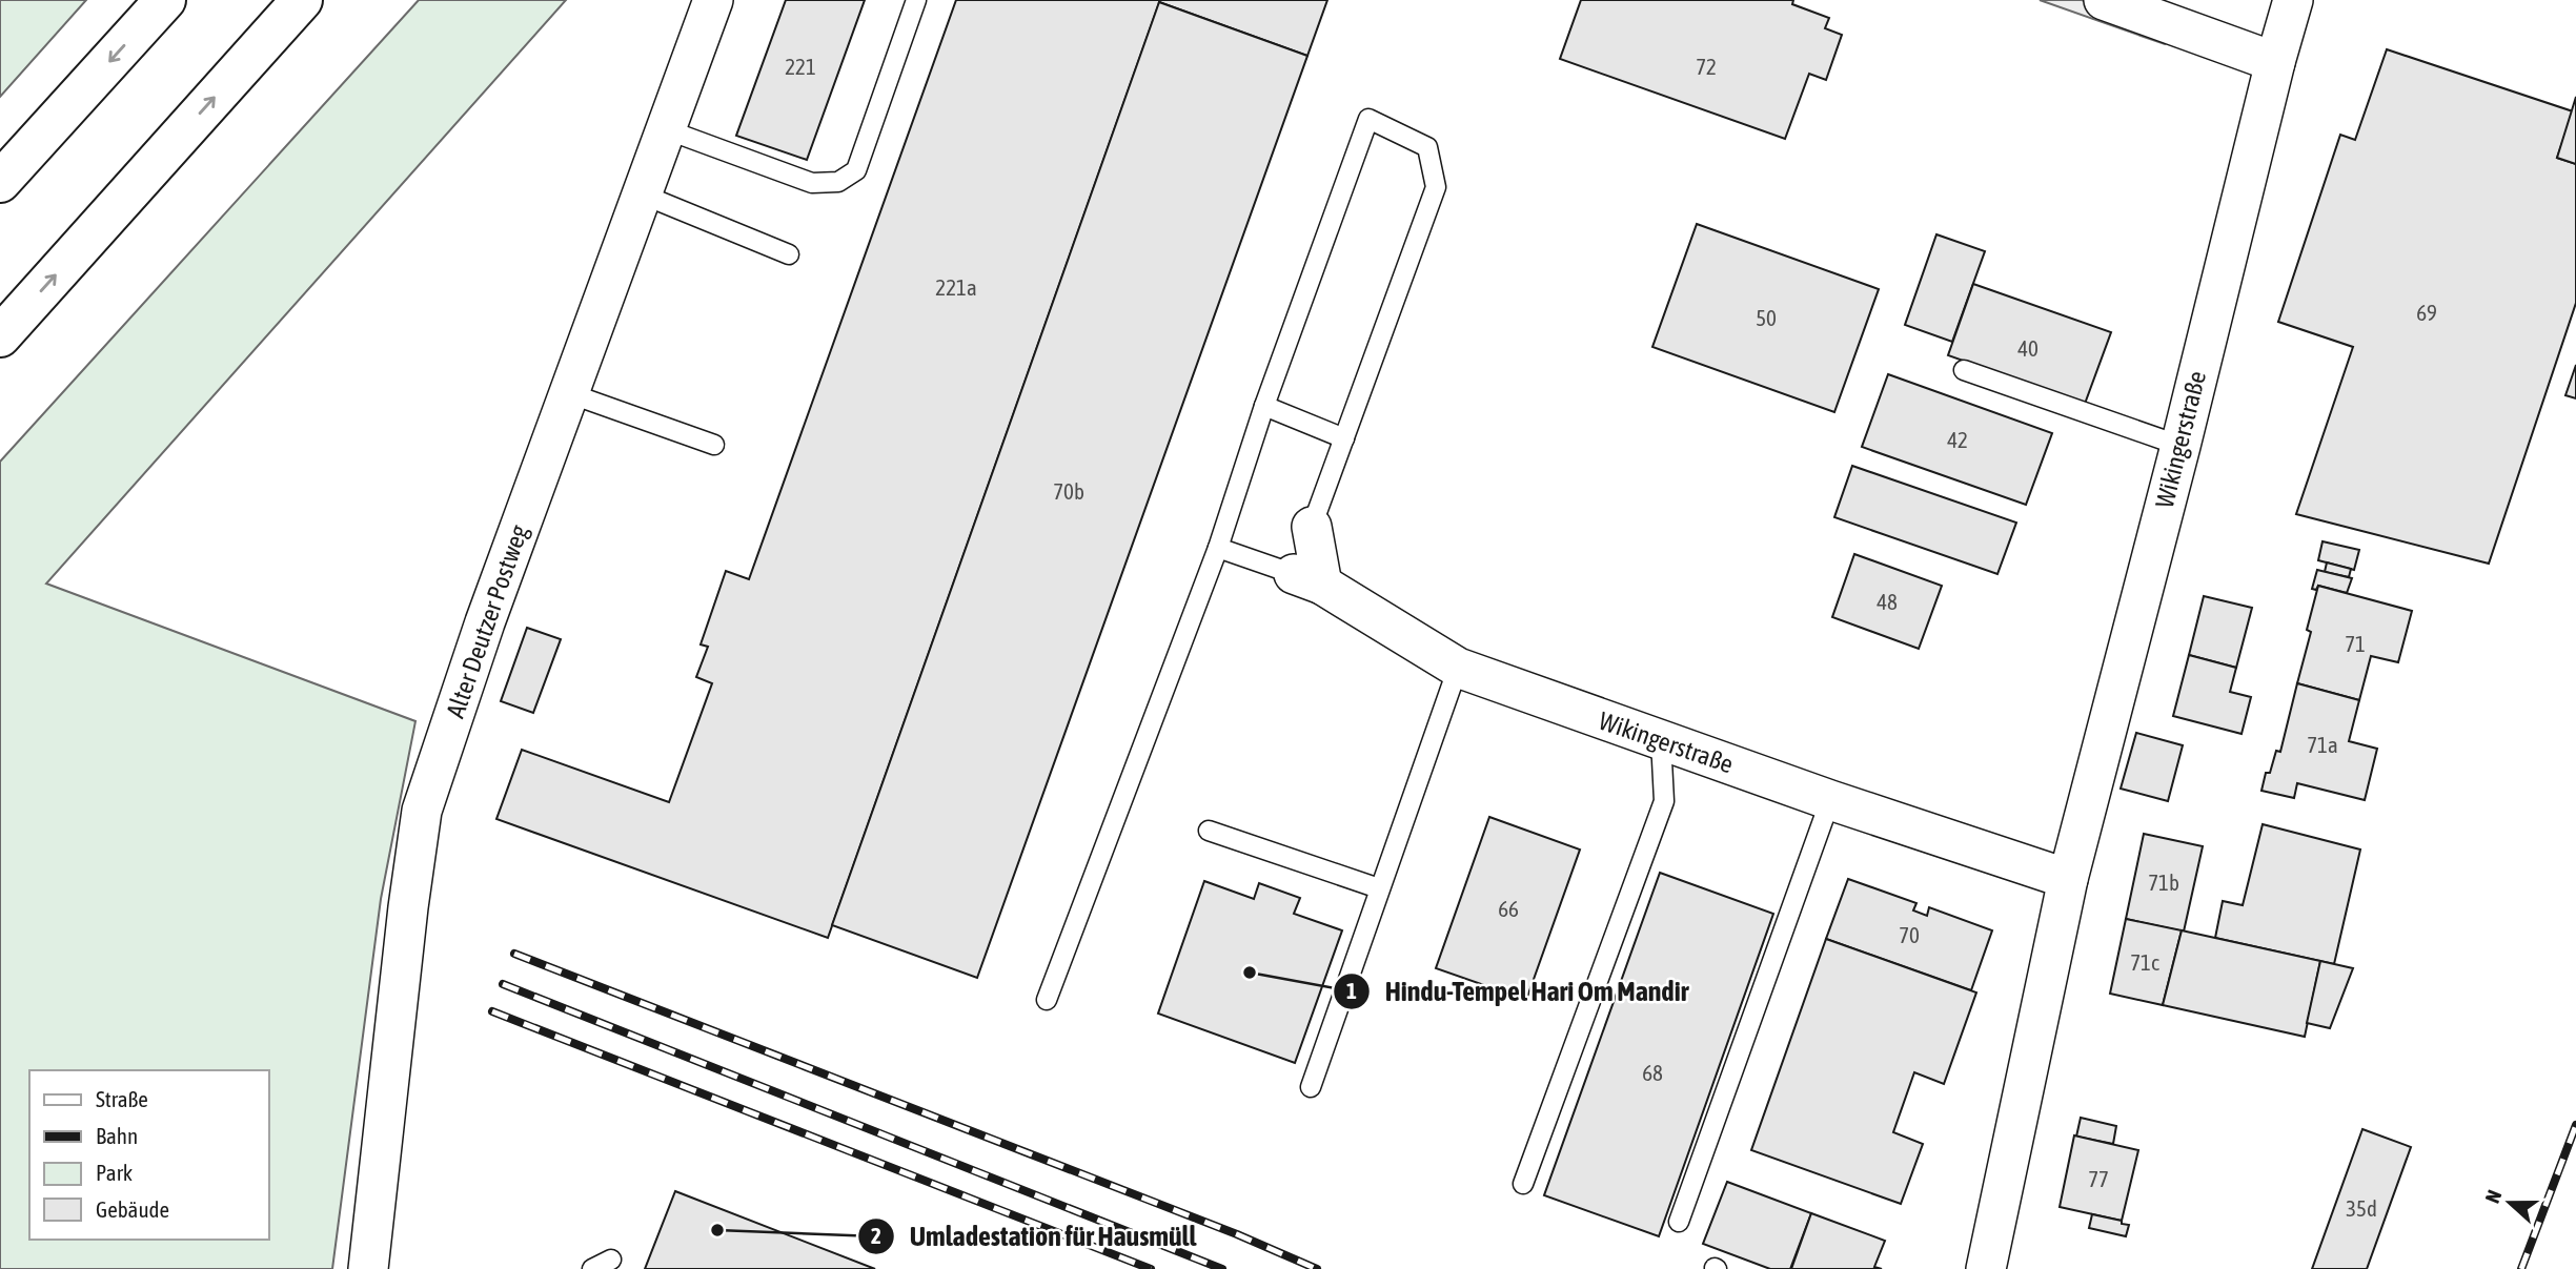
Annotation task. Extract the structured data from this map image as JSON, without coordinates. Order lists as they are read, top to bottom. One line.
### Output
{"streets":{"street":["Wikingerstraße","Alter Deutzer Postweg"]},"places":["Hindu-Tempel Hari Om Mandir","Umladestation für Hausmüll"],"house_numbers":["221","72","221a","69","50","40","42","70b","48","71","71a","71b","66","70","71c","68","77","35d"],"legend":["Straße","Bahn","Park","Gebäude"],"north":"left"}
